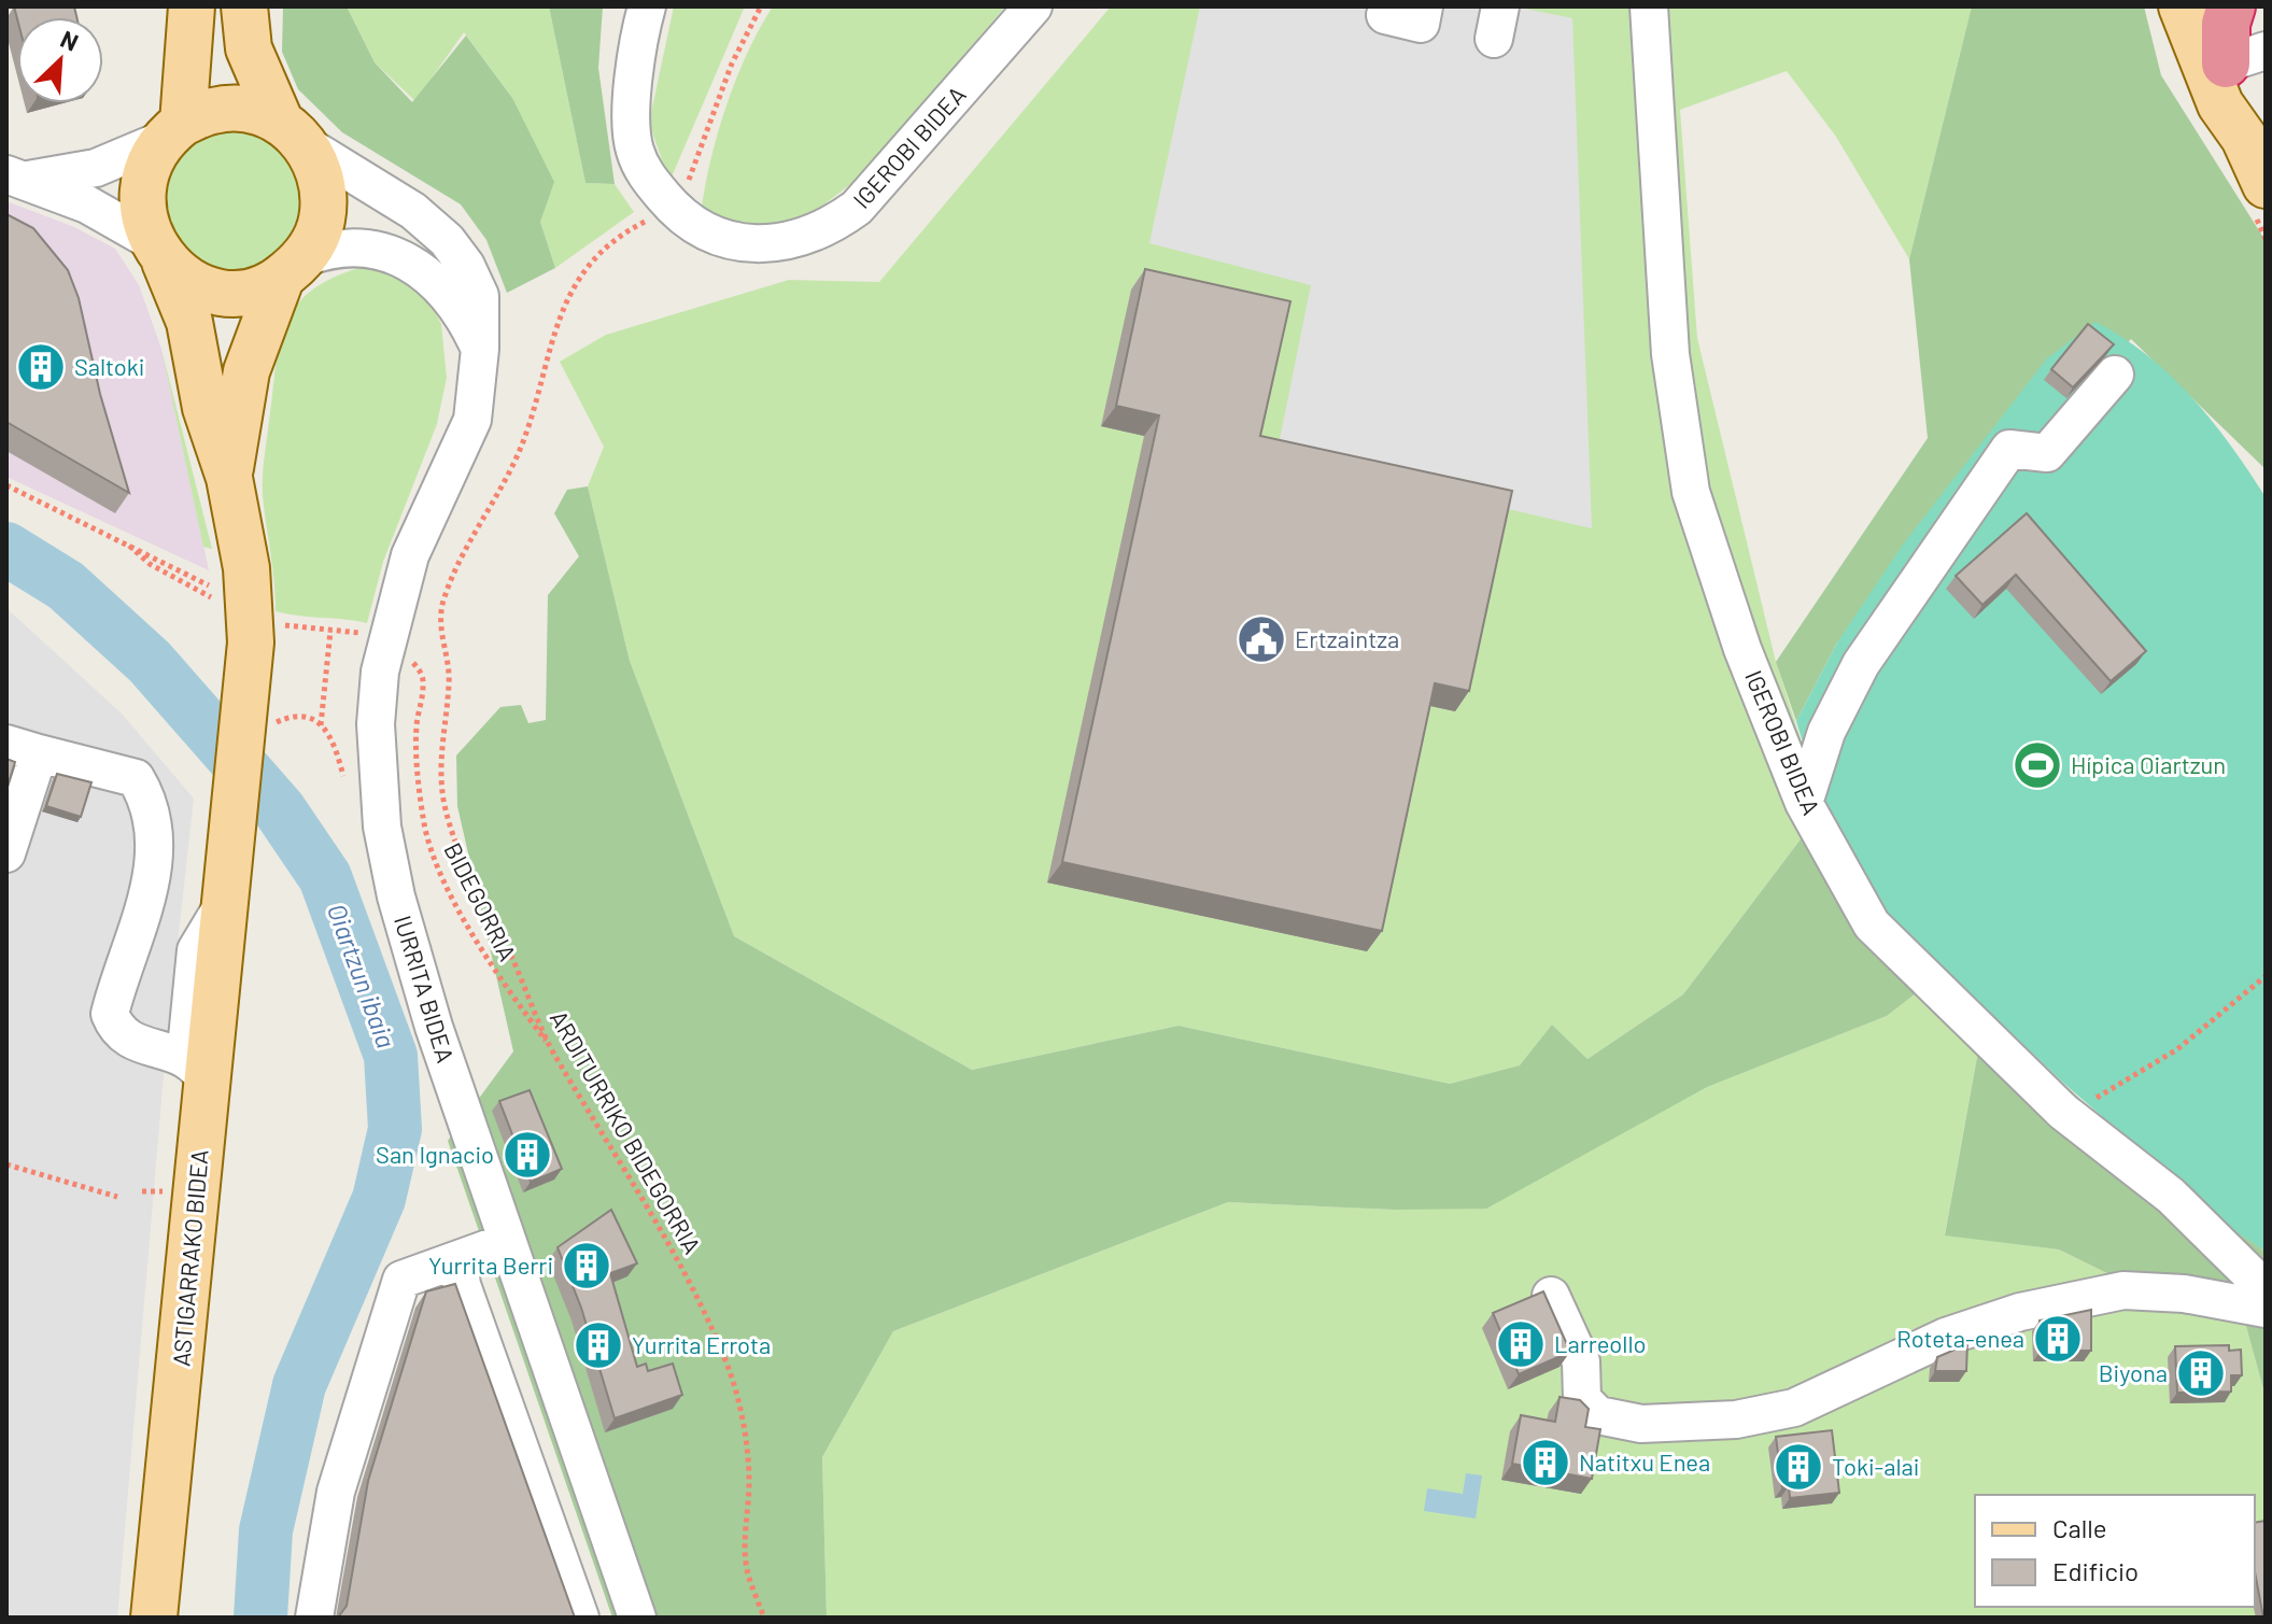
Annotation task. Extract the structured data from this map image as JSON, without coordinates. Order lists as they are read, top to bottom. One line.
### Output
{"streets":{"main road":["ASTIGARRAKO BIDEA"],"street":["IGEROBI BIDEA","IURRITA BIDEA"],"path":["BIDEGORRIA","ARDITURRIKO BIDEGORRIA"]},"crossings":[["BIDEGORRIA","ARDITURRIKO BIDEGORRIA"]],"water":["Oiartzun ibaia"],"places":{"building":["Saltoki","San Ignacio","Yurrita Berri","Roteta-enea","Larreollo","Yurrita Errota","Biyona","Natitxu Enea","Toki-alai"],"public building":["Ertzaintza"],"sports":["Hípica Oiartzun"]},"legend":["Calle","Edificio"],"north":"top right"}
